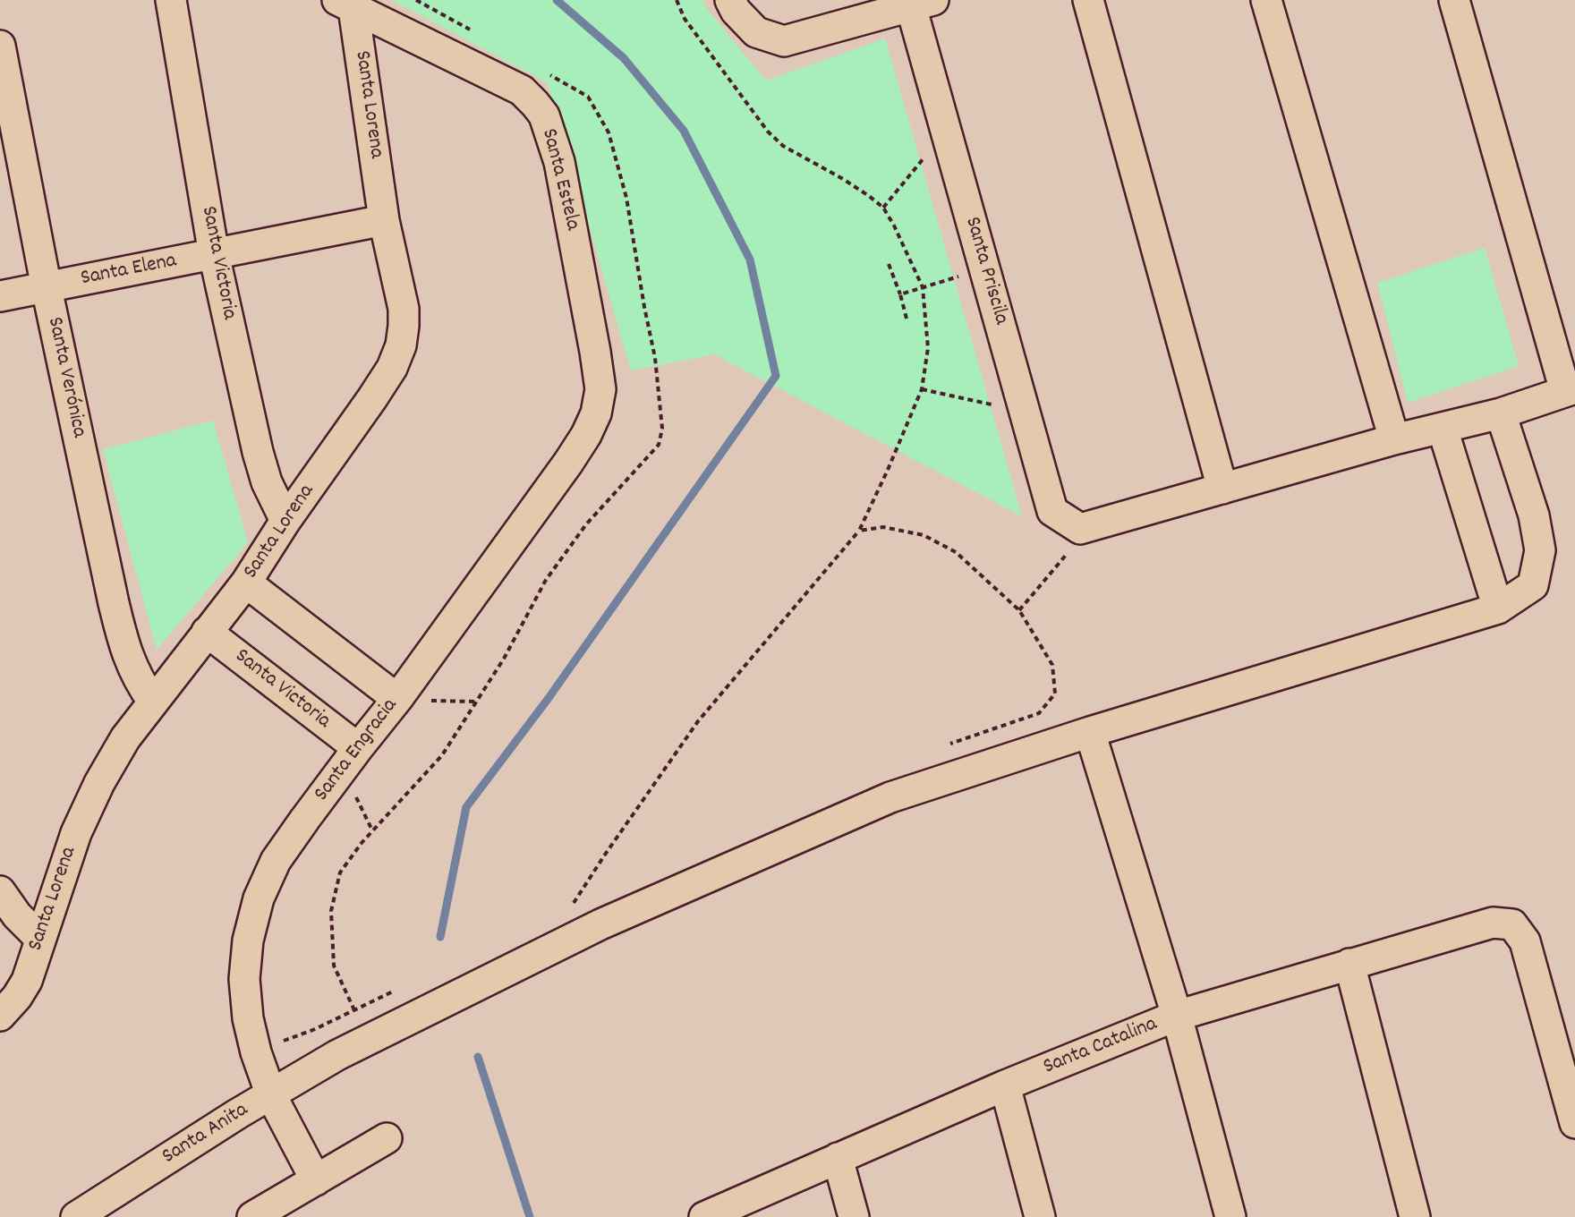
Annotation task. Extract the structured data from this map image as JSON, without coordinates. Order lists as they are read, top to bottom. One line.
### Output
{"streets":{"street":["Santa Lorena","Santa Estela","Santa Victoria","Santa Elena","Santa Priscila","Santa Verónica","Santa Engracia","Santa Catalina","Santa Anita"]},"crossings":[["Santa Lorena","Santa Estela"],["Santa Lorena","Santa Victoria"],["Santa Lorena","Santa Elena"],["Santa Lorena","Santa Verónica"],["Santa Estela","Santa Engracia"],["Santa Victoria","Santa Elena"],["Santa Victoria","Santa Engracia"],["Santa Elena","Santa Verónica"],["Santa Engracia","Santa Anita"]]}
